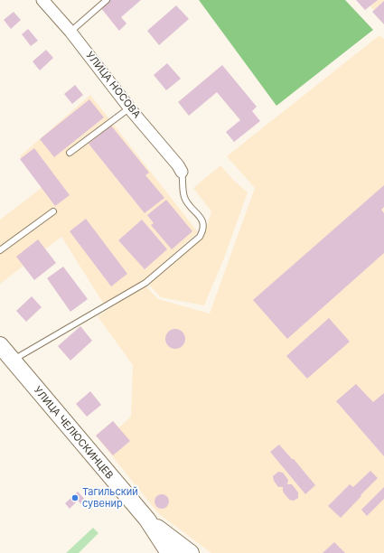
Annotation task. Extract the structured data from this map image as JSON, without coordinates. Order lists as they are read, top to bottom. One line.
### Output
{"streets":{"main road":["УЛИЦА ЧЕЛЮСКИНЦЕВ"],"street":["УЛИЦА НОСОВА"]},"places":["Тагильский сувенир"]}
